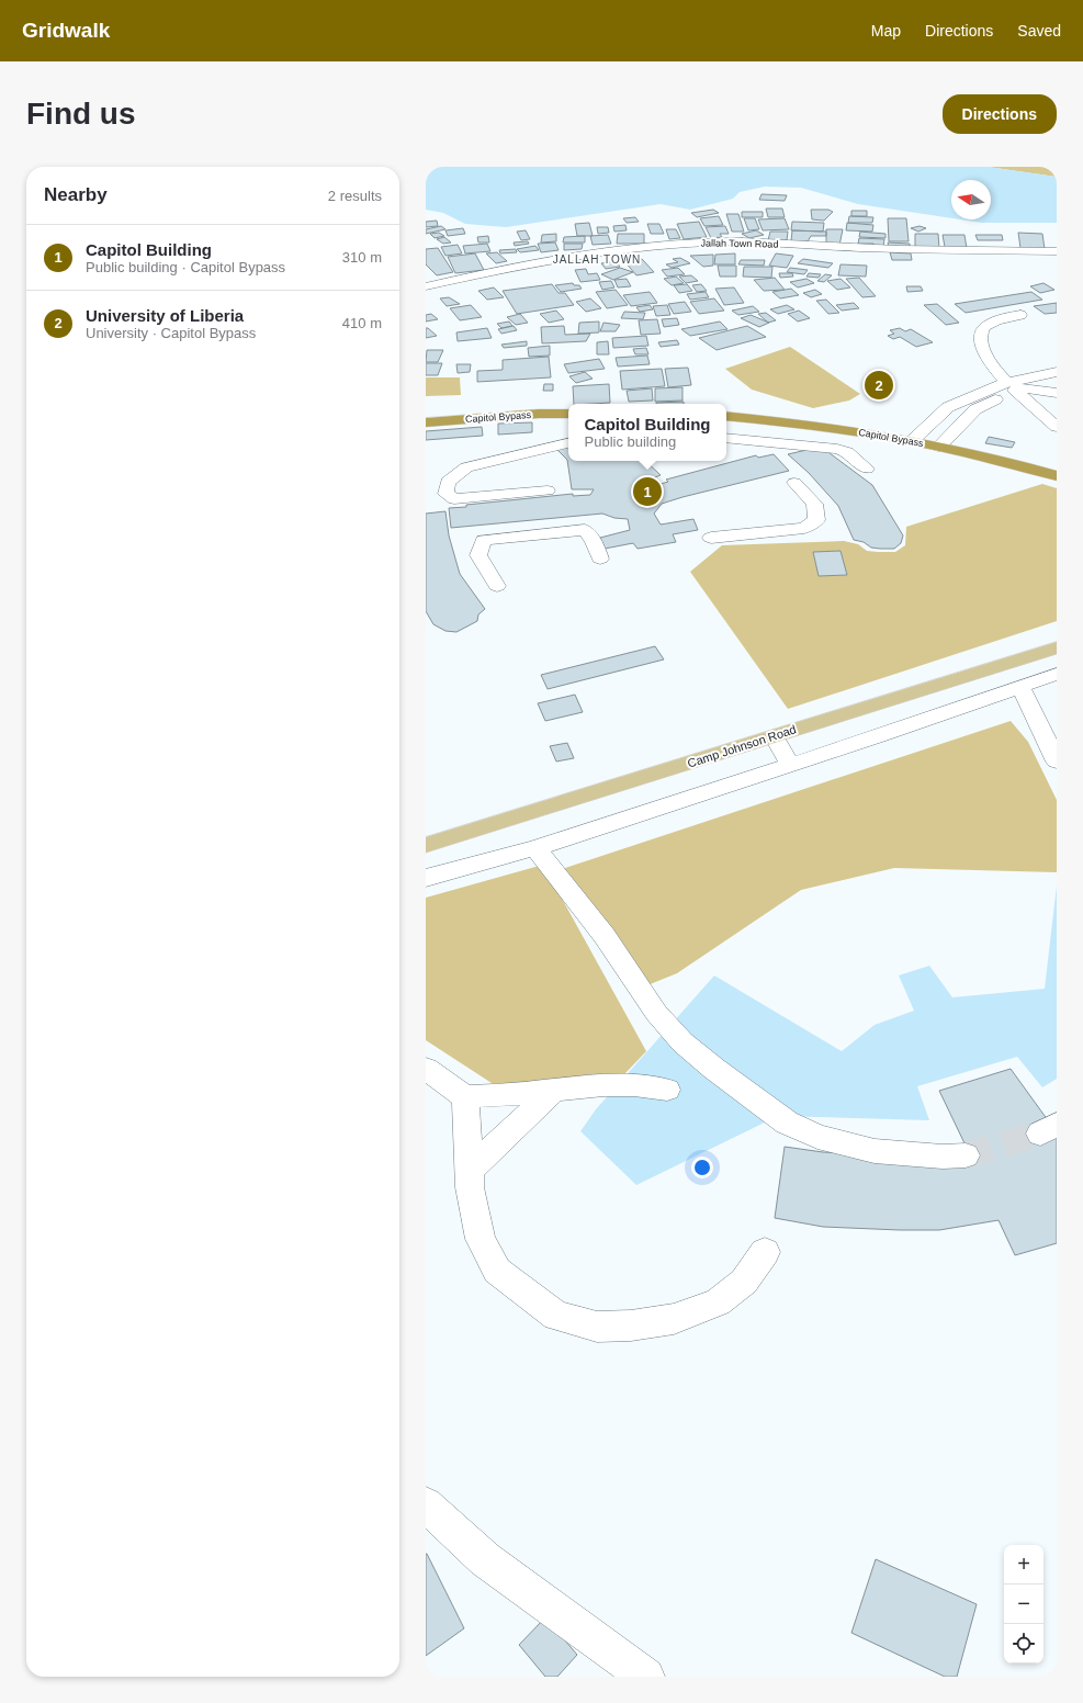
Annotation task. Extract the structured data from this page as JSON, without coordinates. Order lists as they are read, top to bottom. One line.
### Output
{"streets":{"highway":["Capitol Bypass"],"main road":["Camp Johnson Road"],"street":["Jallah Town Road"]},"districts":["JALLAH TOWN"],"north":"left","page":{"header":"Gridwalk","nav":["Map","Directions","Saved"],"buttons":"Directions","title":"Find us","heading":["Nearby","2 results"],"list":[{"mark":"1","name":"Capitol Building","note":"Public building · Capitol Bypass","value":"310 m"},{"mark":"2","name":"University of Liberia","note":"University · Capitol Bypass","value":"410 m"}],"pins":["2","1"],"popup":["Capitol Building","Public building"],"map_buttons":["+","−"]}}
